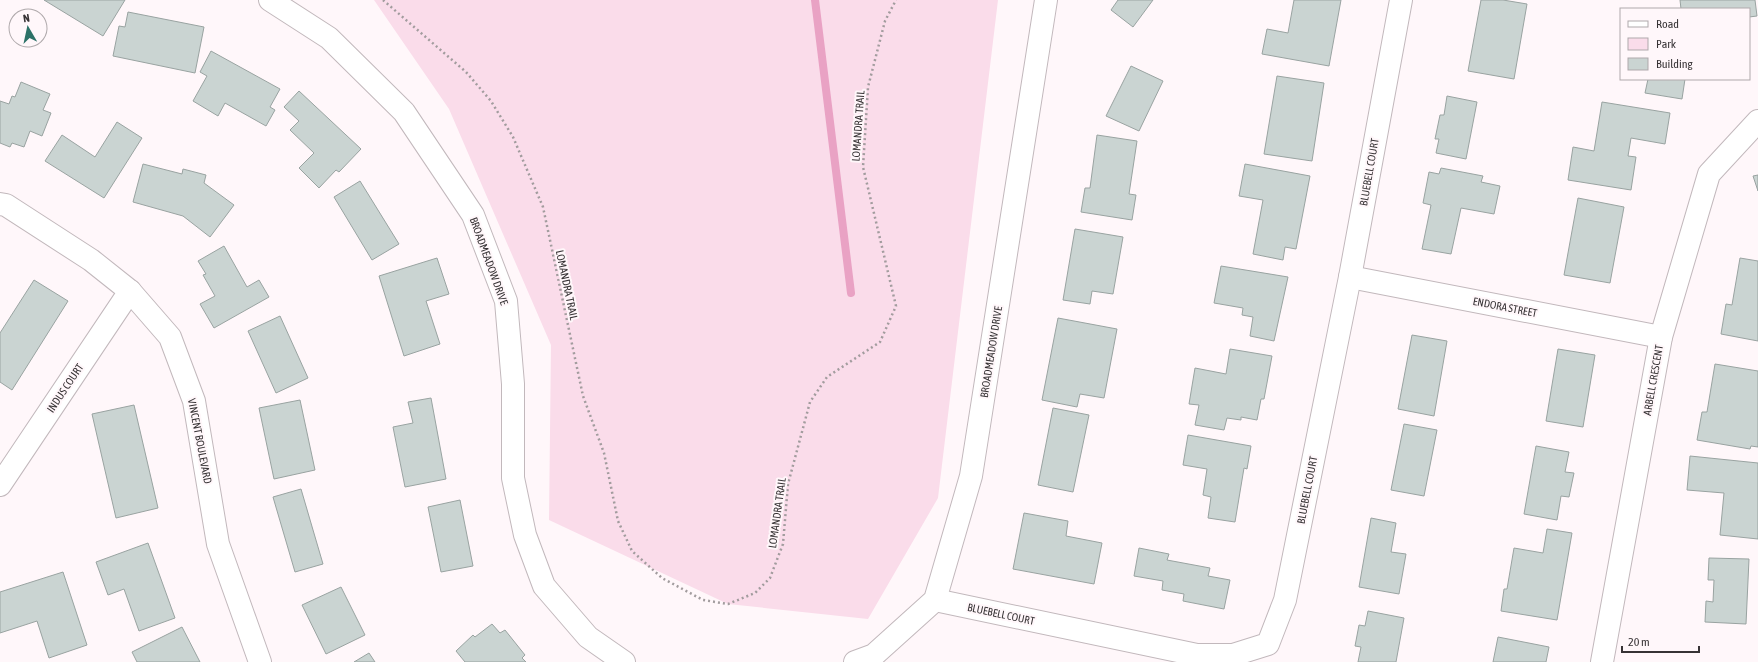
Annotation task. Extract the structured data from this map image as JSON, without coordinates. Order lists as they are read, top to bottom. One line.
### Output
{"streets":{"street":["BLUEBELL COURT","BROADMEADOW DRIVE","ENDORA STREET","ARBELL CRESCENT","INDUS COURT","VINCENT BOULEVARD"],"path":["LOMANDRA TRAIL"]},"crossings":[["BLUEBELL COURT","BROADMEADOW DRIVE"],["BLUEBELL COURT","ENDORA STREET"],["ENDORA STREET","ARBELL CRESCENT"],["INDUS COURT","VINCENT BOULEVARD"]],"legend":["Road","Park","Building"],"scale_bar":"20 m","north":"top"}
